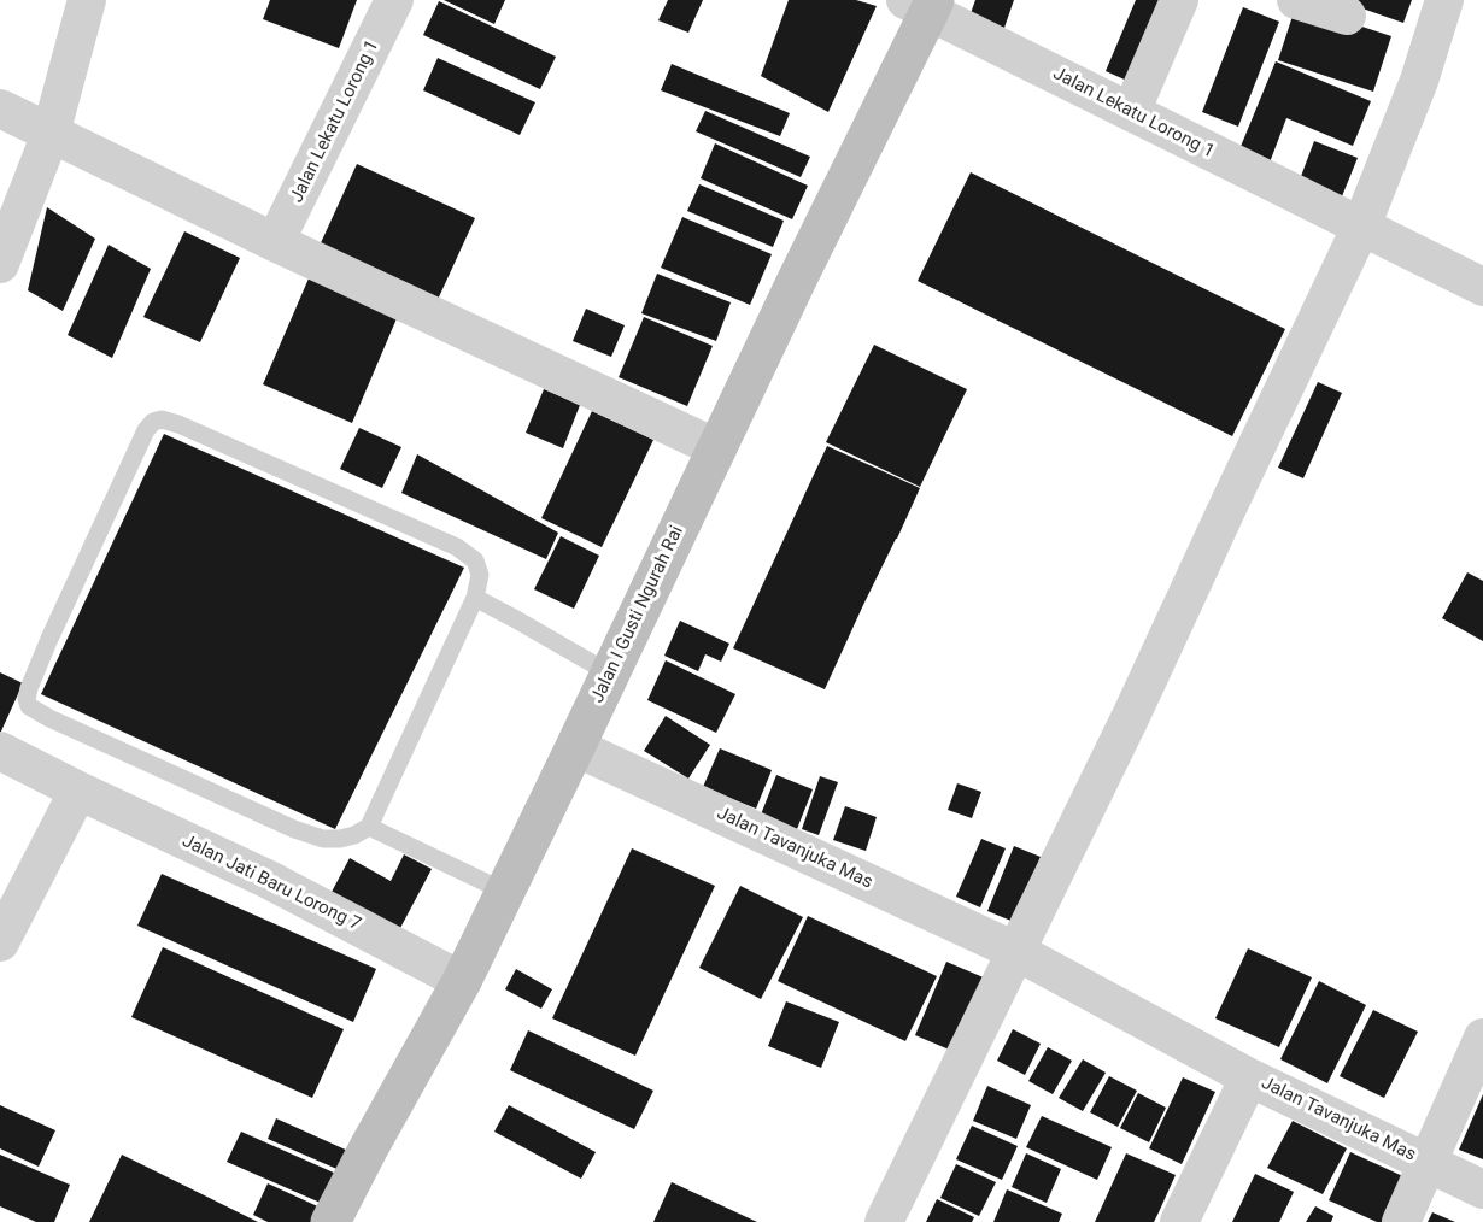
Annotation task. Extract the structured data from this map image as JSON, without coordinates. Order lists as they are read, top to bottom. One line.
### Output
{"streets":{"main road":["Jalan I Gusti Ngurah Rai"],"street":["Jalan Lekatu Lorong 1","Jalan Tavanjuka Mas","Jalan Jati Baru Lorong 7"]},"crossings":[["Jalan Lekatu Lorong 1","Jalan I Gusti Ngurah Rai"],["Jalan I Gusti Ngurah Rai","Jalan Tavanjuka Mas"],["Jalan I Gusti Ngurah Rai","Jalan Jati Baru Lorong 7"]]}
